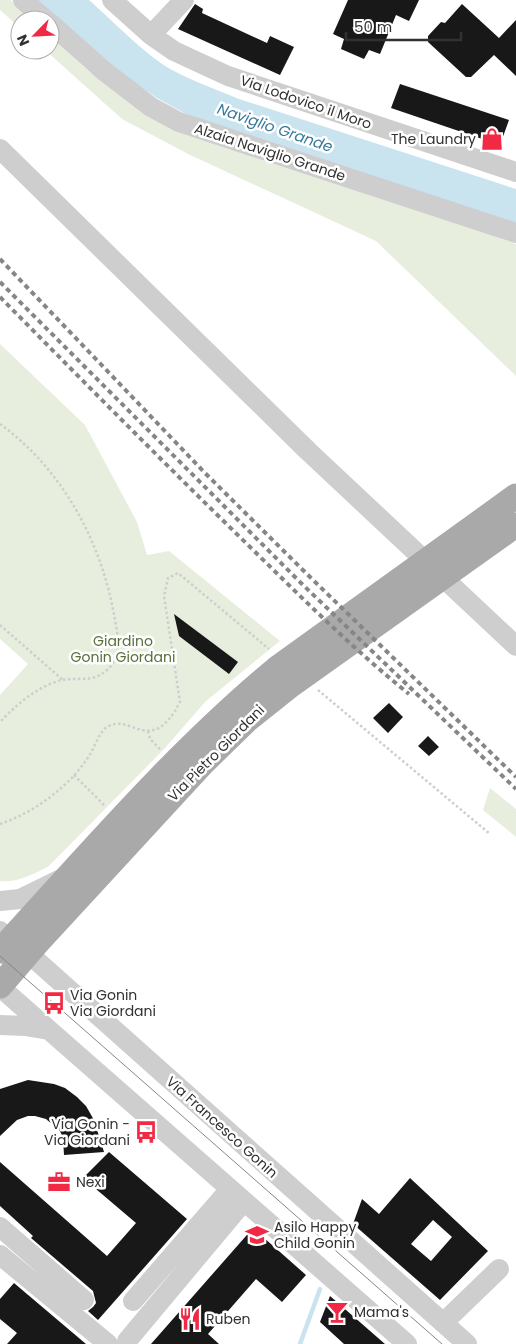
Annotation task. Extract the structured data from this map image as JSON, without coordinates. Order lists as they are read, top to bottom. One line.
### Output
{"streets":{"main road":["Via Pietro Giordani"],"street":["Via Lodovico il Moro","Alzaia Naviglio Grande","Via Francesco Gonin"]},"crossings":[["Via Pietro Giordani","Via Francesco Gonin"]],"water":["Naviglio Grande"],"parks":["Giardino Gonin Giordani"],"places":{"shop":["The Laundry"],"bus stop":["Via Gonin Via Giordani","Via Gonin - Via Giordani"],"office":["Nexi"],"school or university":["Asilo Happy Child Gonin"],"bar":["Mama's"],"restaurant":["Ruben"]},"scale_bar":"50 m","north":"bottom left"}
